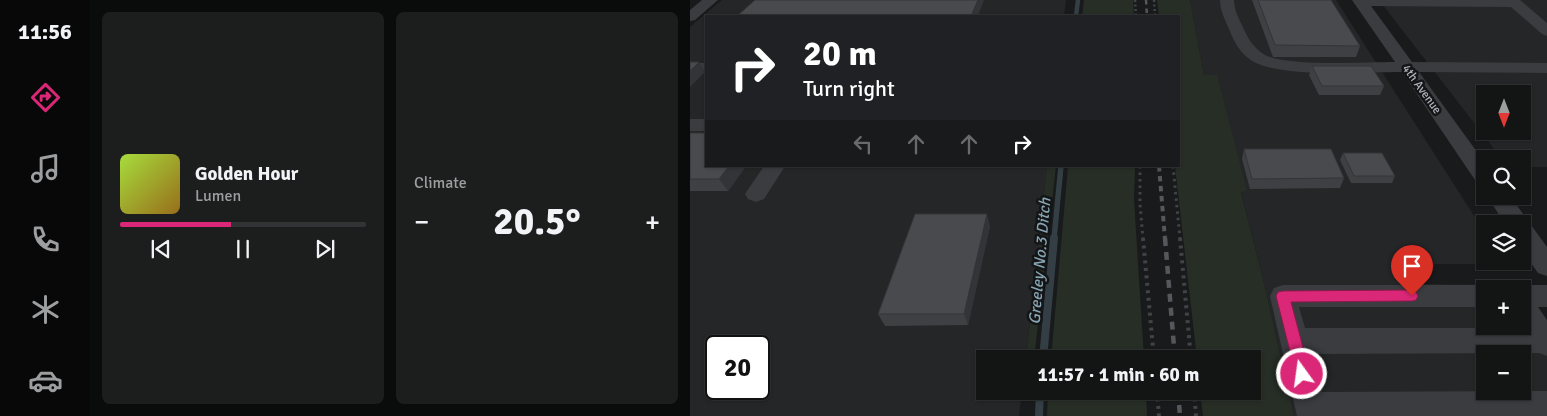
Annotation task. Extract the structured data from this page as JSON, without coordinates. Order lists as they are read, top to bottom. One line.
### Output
{"streets":{"street":["4th Avenue"]},"water":["Greeley No.3 Ditch"],"north":"bottom","page":{"tabs":"11:56","tile":"Climate","turn":["20 m","Turn right"],"map_buttons":["+","−"],"song":["Golden Hour","Lumen"],"heat":["−","20.5°","+"],"limit":"20","trip":"11:57 · 1 min · 60 m"}}
